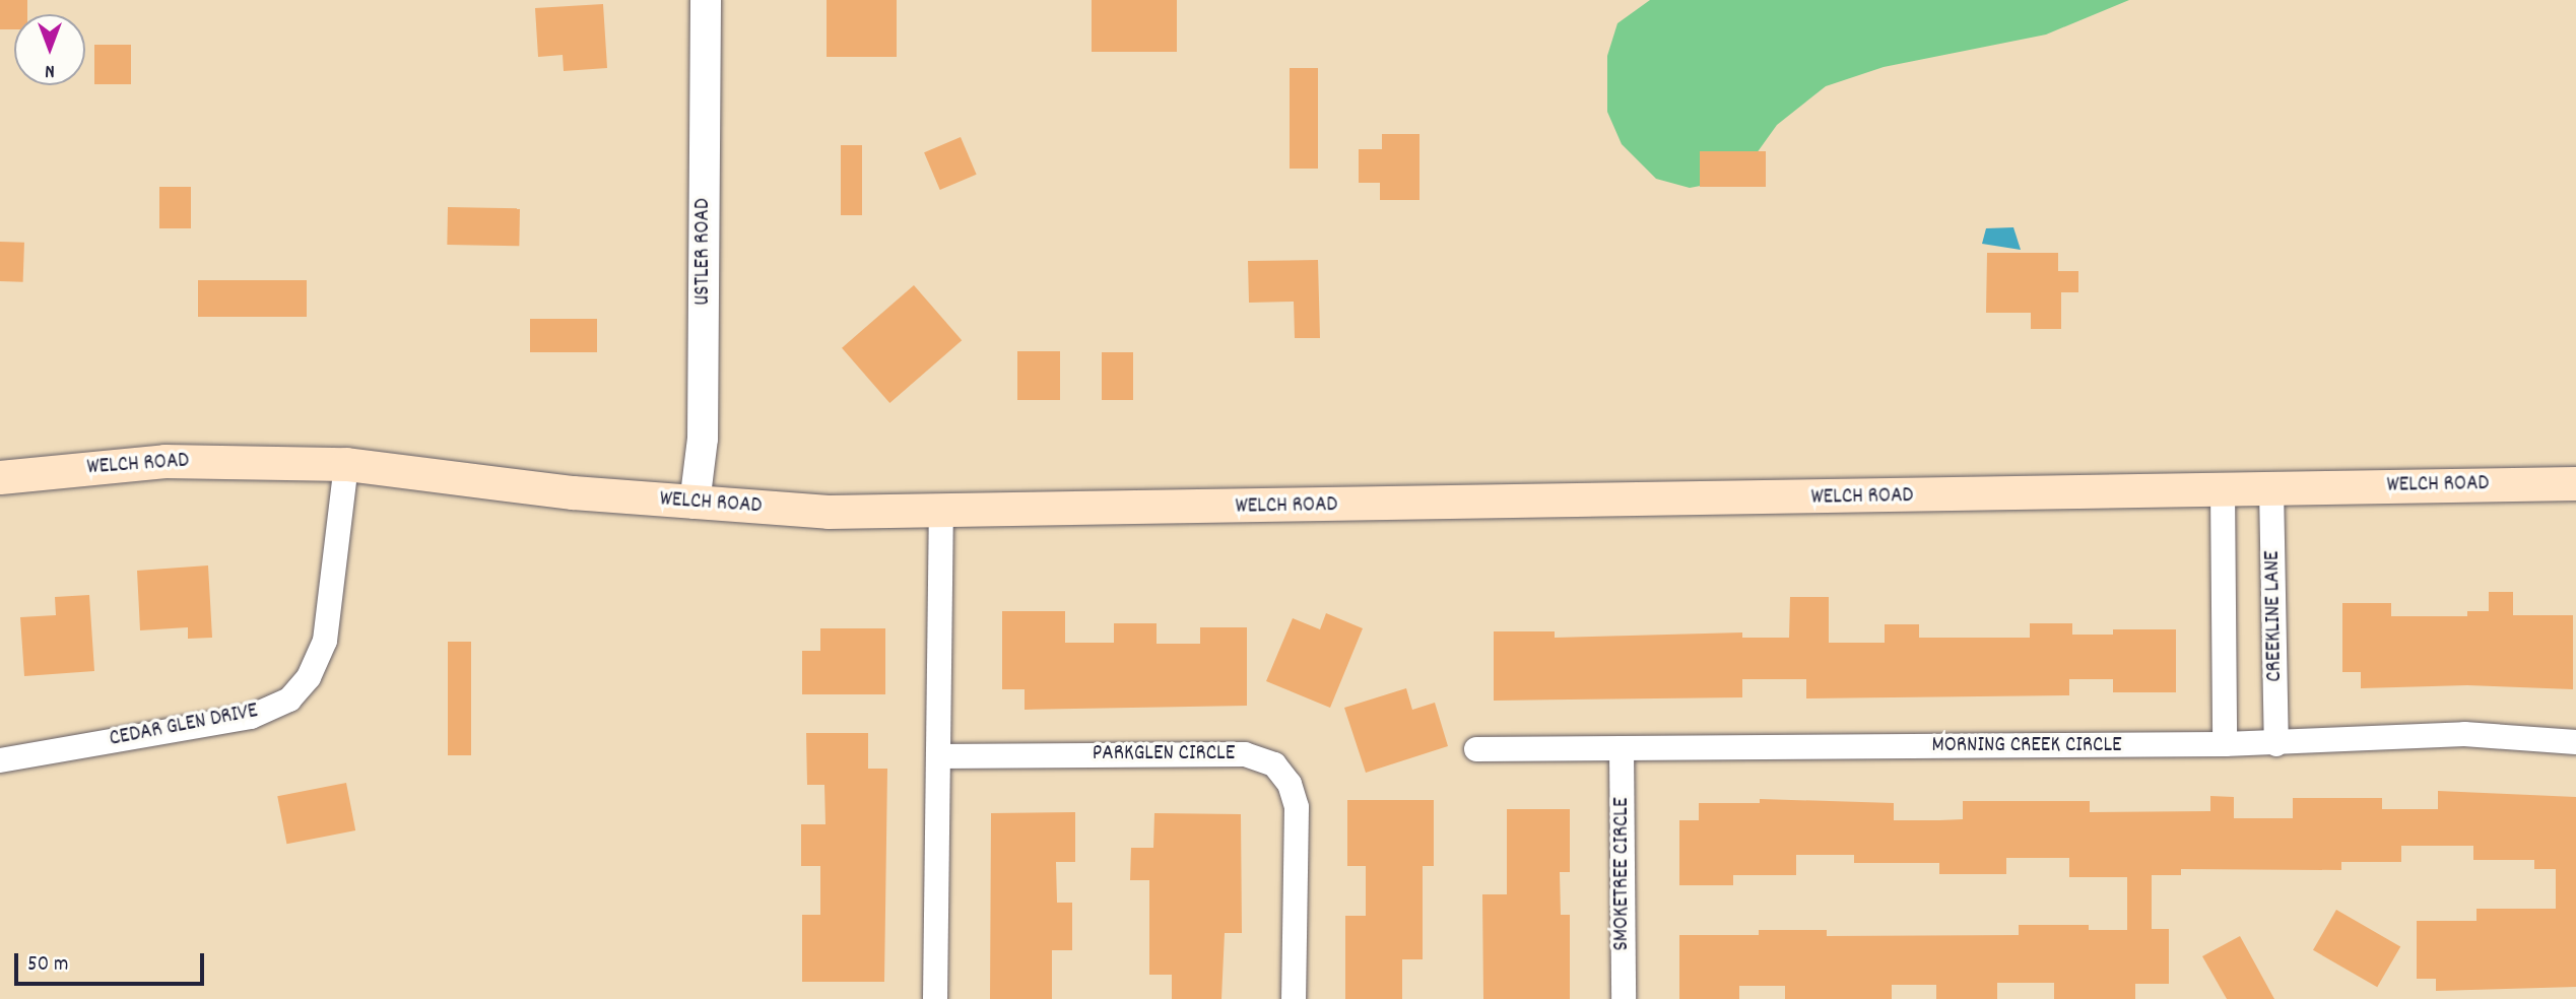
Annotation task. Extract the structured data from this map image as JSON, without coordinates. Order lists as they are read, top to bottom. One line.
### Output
{"streets":{"main road":["WELCH ROAD"],"street":["USTLER ROAD","CREEKLINE LANE","CEDAR GLEN DRIVE","MORNING CREEK CIRCLE","PARKGLEN CIRCLE","SMOKETREE CIRCLE"]},"crossings":[["USTLER ROAD","WELCH ROAD"],["WELCH ROAD","CREEKLINE LANE"],["WELCH ROAD","CEDAR GLEN DRIVE"],["CREEKLINE LANE","MORNING CREEK CIRCLE"],["MORNING CREEK CIRCLE","SMOKETREE CIRCLE"]],"scale_bar":"50 m","north":"bottom"}
